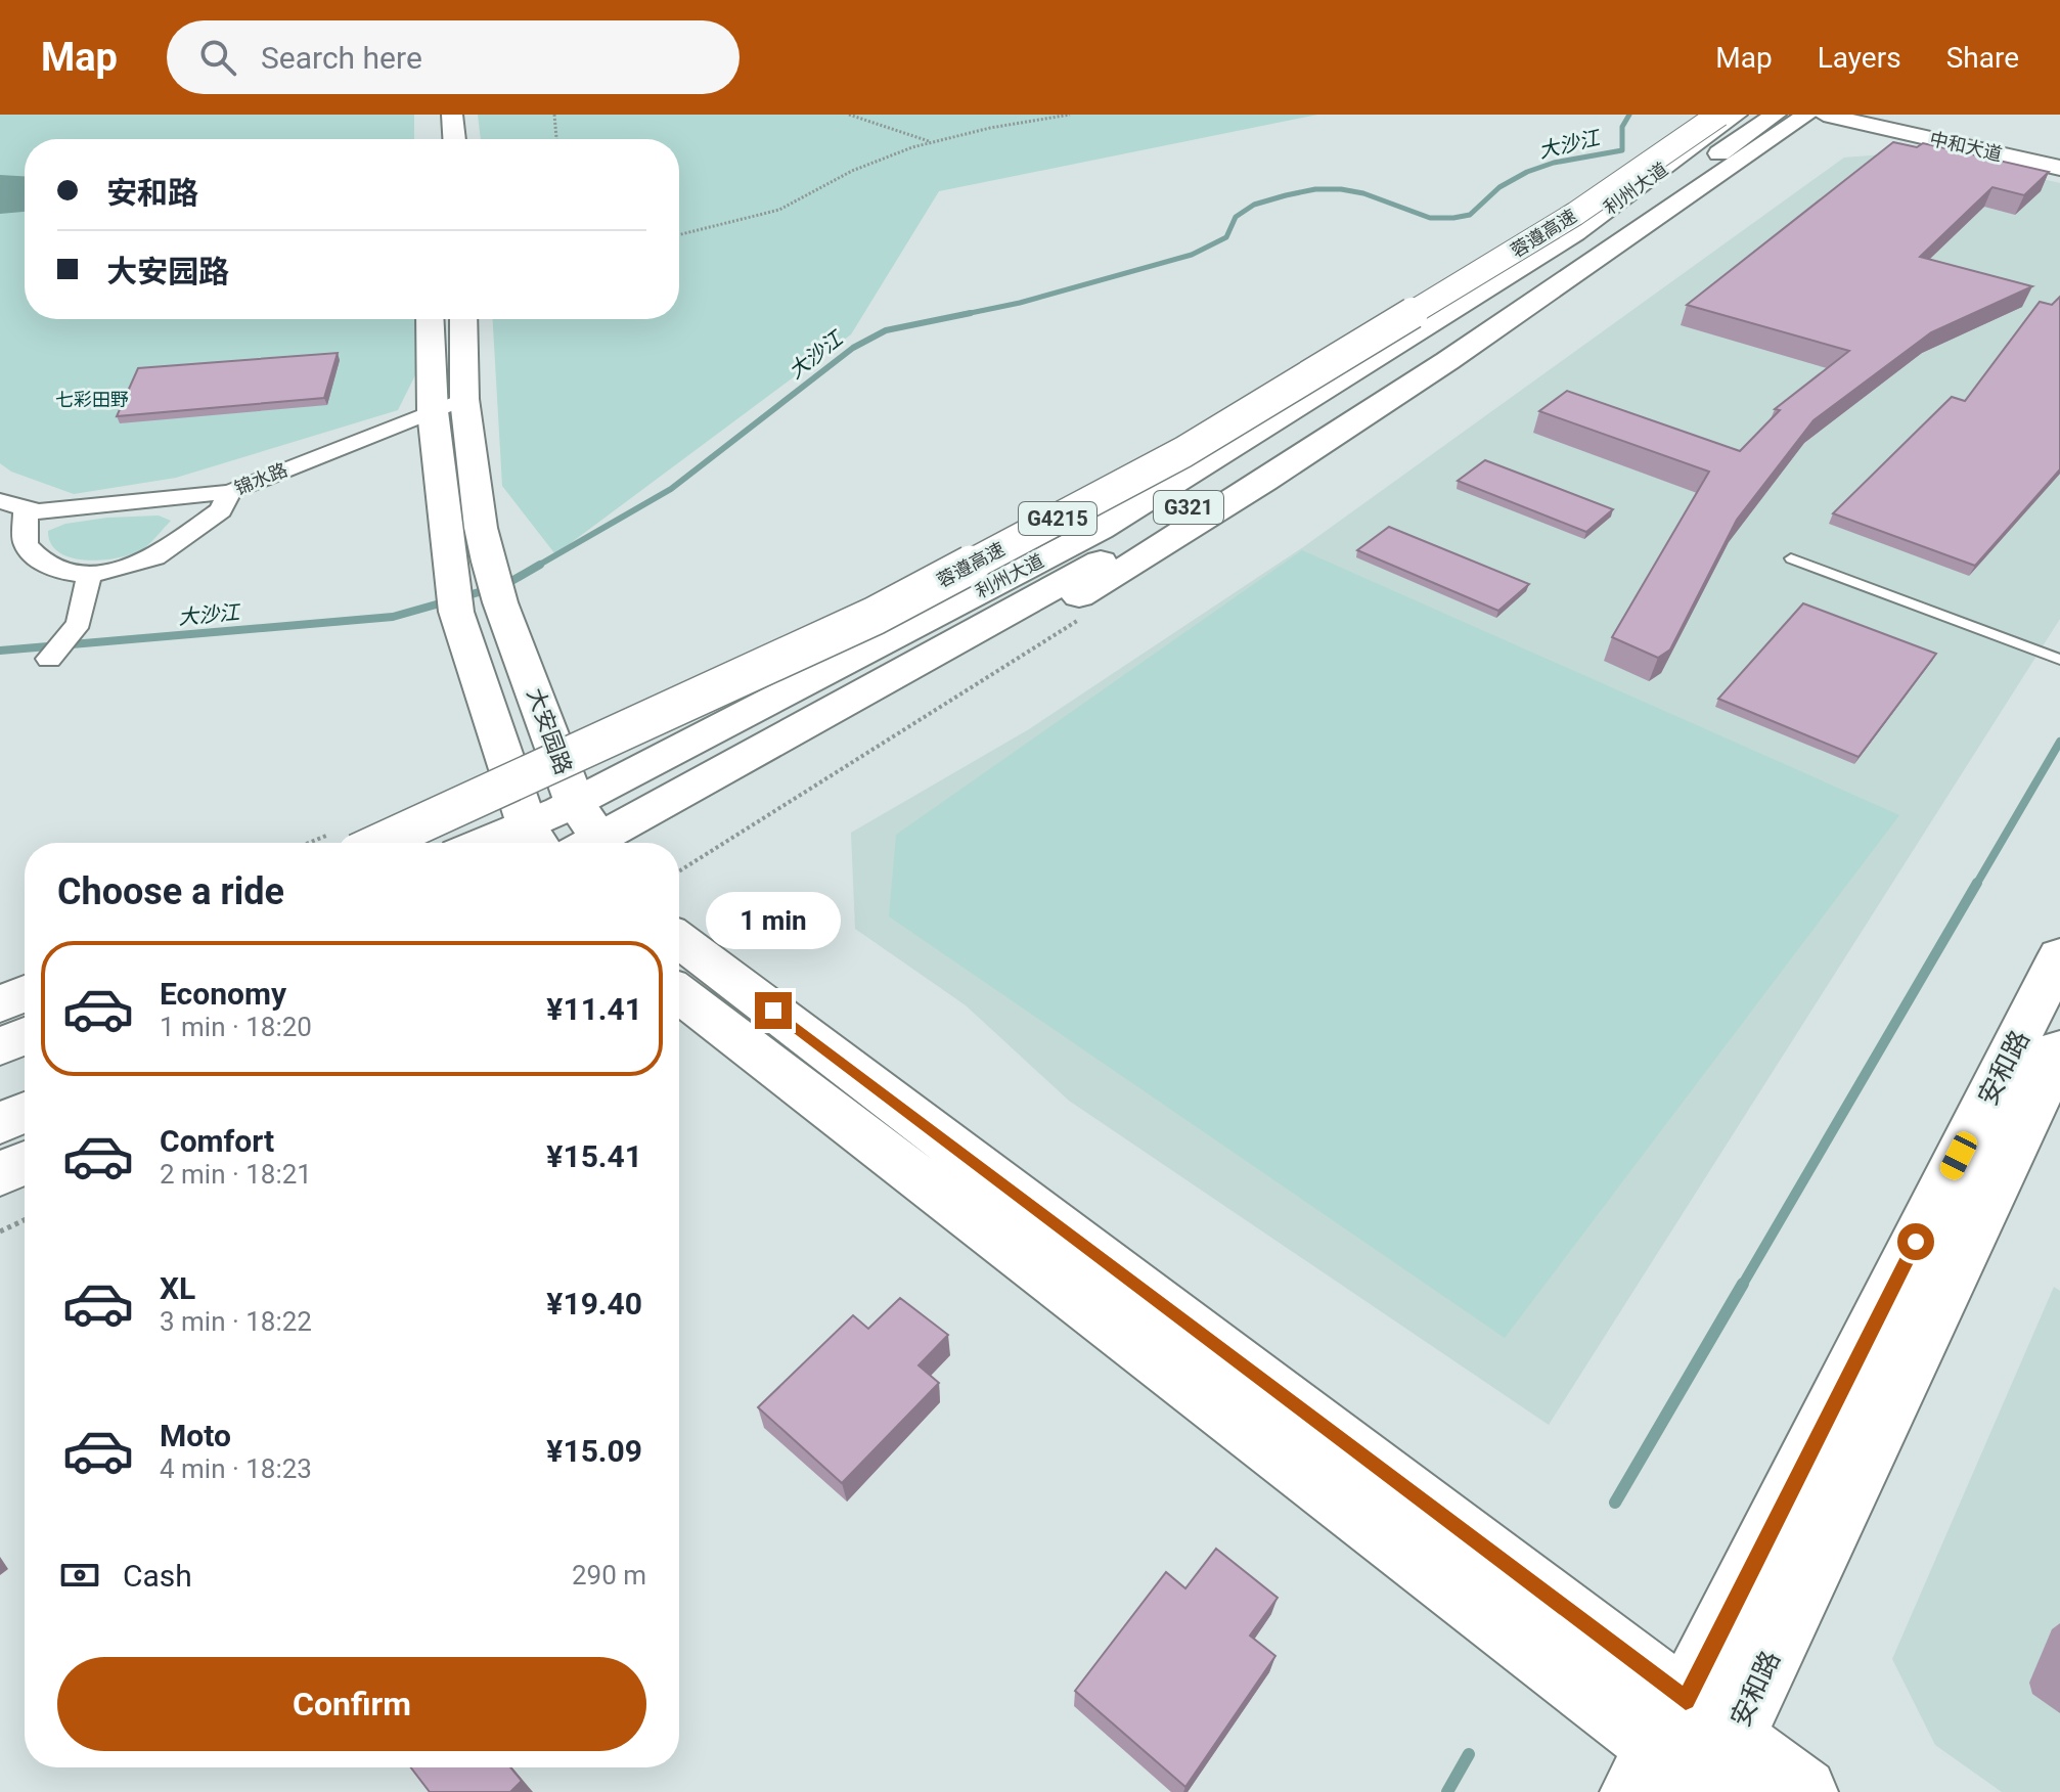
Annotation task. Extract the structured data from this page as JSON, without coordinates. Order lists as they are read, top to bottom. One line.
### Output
{"streets":{"main road":["中和大道","利州大道","蓉遵高速","G321","G4215","大安园路","安和路"],"street":["锦水路"]},"crossings":[["利州大道","大安园路"],["锦水路","大安园路"]],"water":["大沙江"],"parks":["七彩田野"],"page":{"header":"Map","search":"Search here","nav":["Map","Layers","Share"],"banner":["安和路","大安园路"],"heading":"Choose a ride","bubble":"1 min","list":[{"name":"Economy","note":"1 min · 18:20","value":"¥11.41"},{"name":"Comfort","note":"2 min · 18:21","value":"¥15.41"},{"name":"XL","note":"3 min · 18:22","value":"¥19.40"},{"name":"Moto","note":"4 min · 18:23","value":"¥15.09"}],"pay":["Cash","290 m"],"buttons":"Confirm"}}
